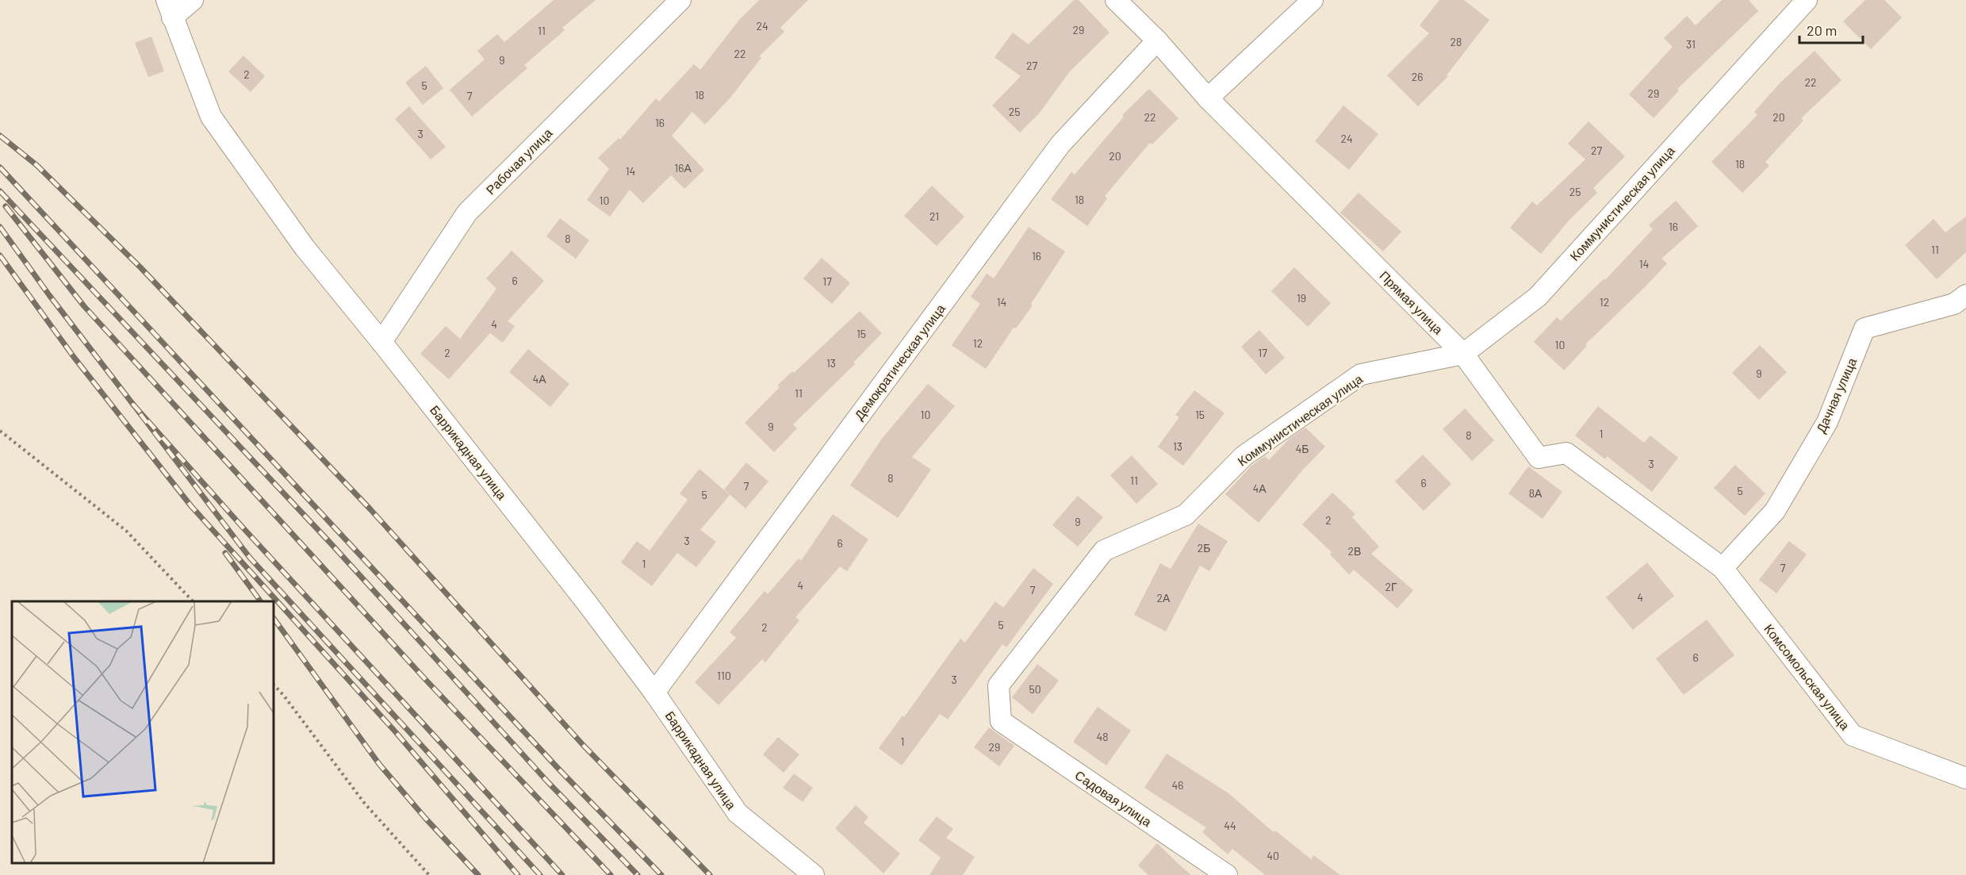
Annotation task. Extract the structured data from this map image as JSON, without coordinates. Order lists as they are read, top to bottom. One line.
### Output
{"streets":{"street":["Рабочая улица","Коммунистическая улица","Прямая улица","Демократическая улица","Дачная улица","Баррикадная улица","Комсомольская улица","Садовая улица"]},"crossings":[["Рабочая улица","Баррикадная улица"],["Коммунистическая улица","Прямая улица"],["Коммунистическая улица","Садовая улица"],["Прямая улица","Демократическая улица"],["Прямая улица","Дачная улица"],["Прямая улица","Комсомольская улица"],["Демократическая улица","Баррикадная улица"],["Дачная улица","Комсомольская улица"]],"house_numbers":["24","29","11","28","31","22","9","27","2","26","22","5","29","18","7","25","22","20","16","3","24","27","20","18","16А","14","25","18","10","21","16","8","11","16","14","6","17","19","14","12","4","15","12","10","2","17","13","9","4А","11","10","15","9","1","8","13","4Б","3","8","11","6","7","4А","5","8А","5","2","9","3","6","2Б","2В","1","7","4","2Г","7","4","2А","5","2","6","110","3","50","48","1","29","46","44","40"],"scale_bar":"20 m"}
